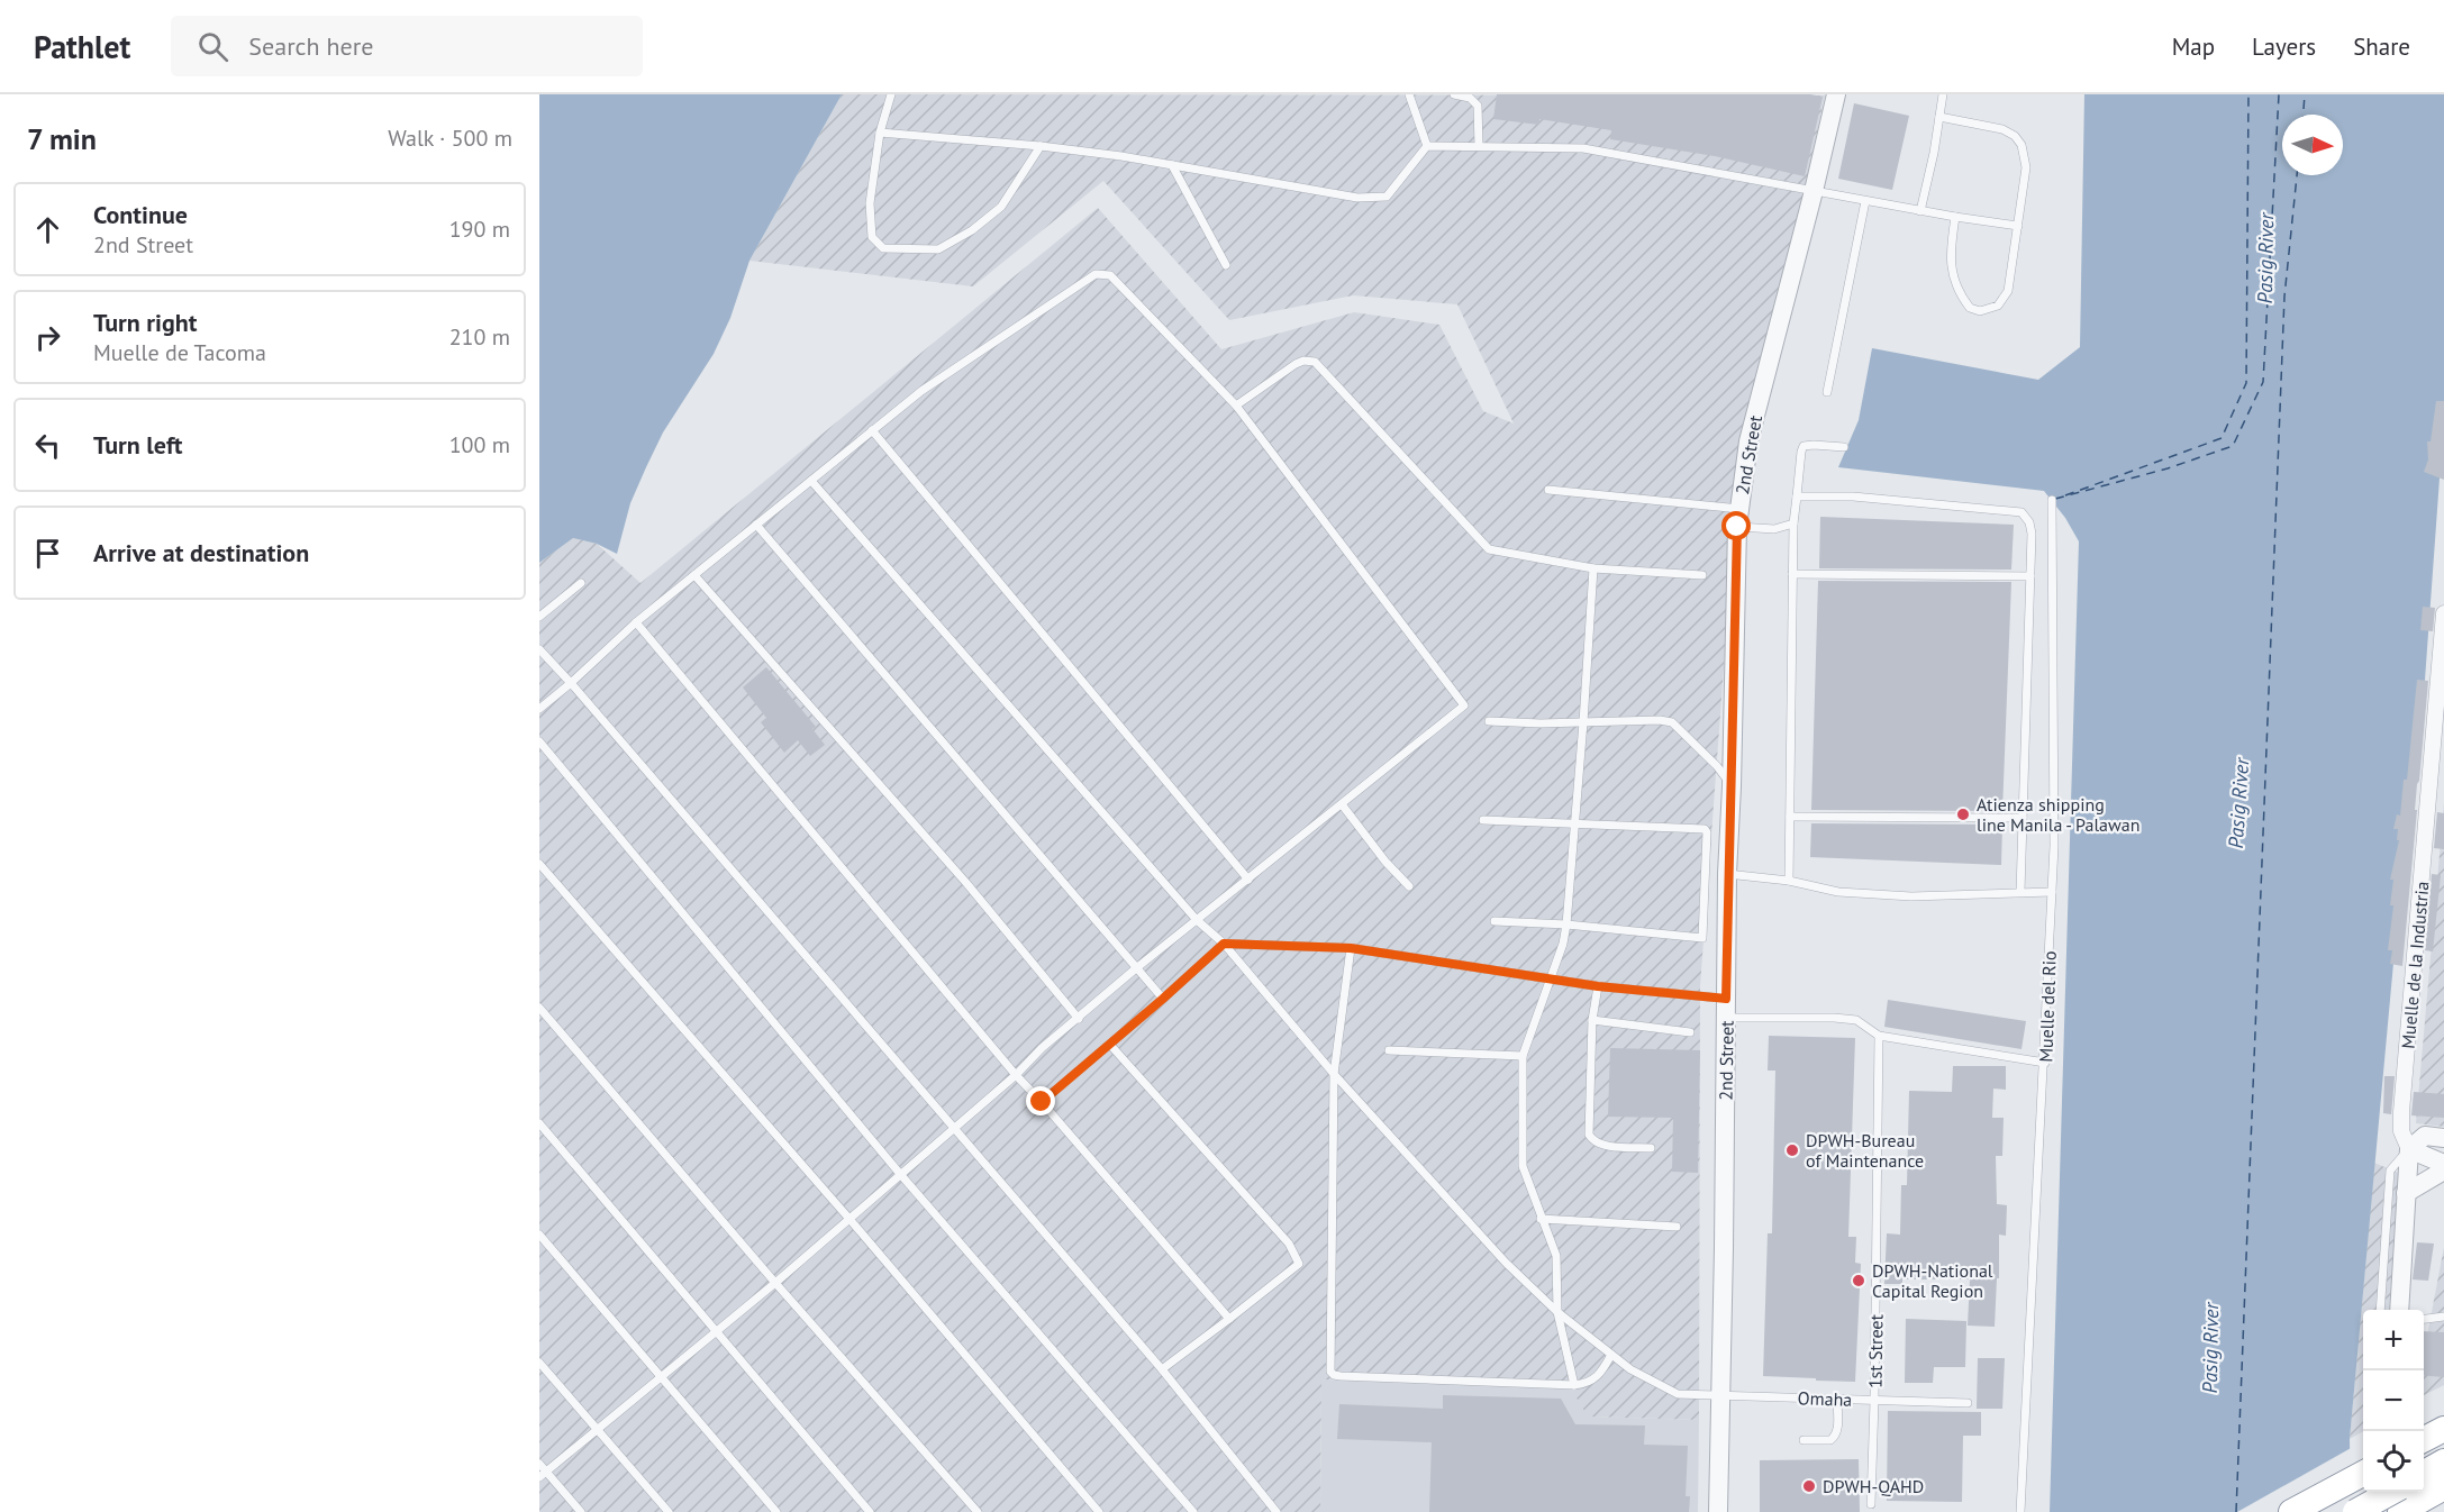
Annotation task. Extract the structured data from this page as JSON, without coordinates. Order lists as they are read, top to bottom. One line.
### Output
{"streets":{"street":["2nd Street","Muelle de la Industria"],"lane":["Muelle del Rio","1st Street","Omaha"]},"crossings":[["2nd Street","Omaha"],["1st Street","Omaha"]],"water":["Pasig River"],"places":["Atienza shipping line Manila - Palawan","DPWH-Bureau of Maintenance","DPWH-National Capital Region","DPWH-QAHD"],"north":"right","page":{"header":"Pathlet","search":"Search here","nav":["Map","Layers","Share"],"heading":["7 min","Walk · 500 m"],"list":[["Continue","2nd Street","190 m"],["Turn right","Muelle de Tacoma","210 m"],["Turn left","100 m"],"Arrive at destination"],"map_buttons":["+","−"]}}
